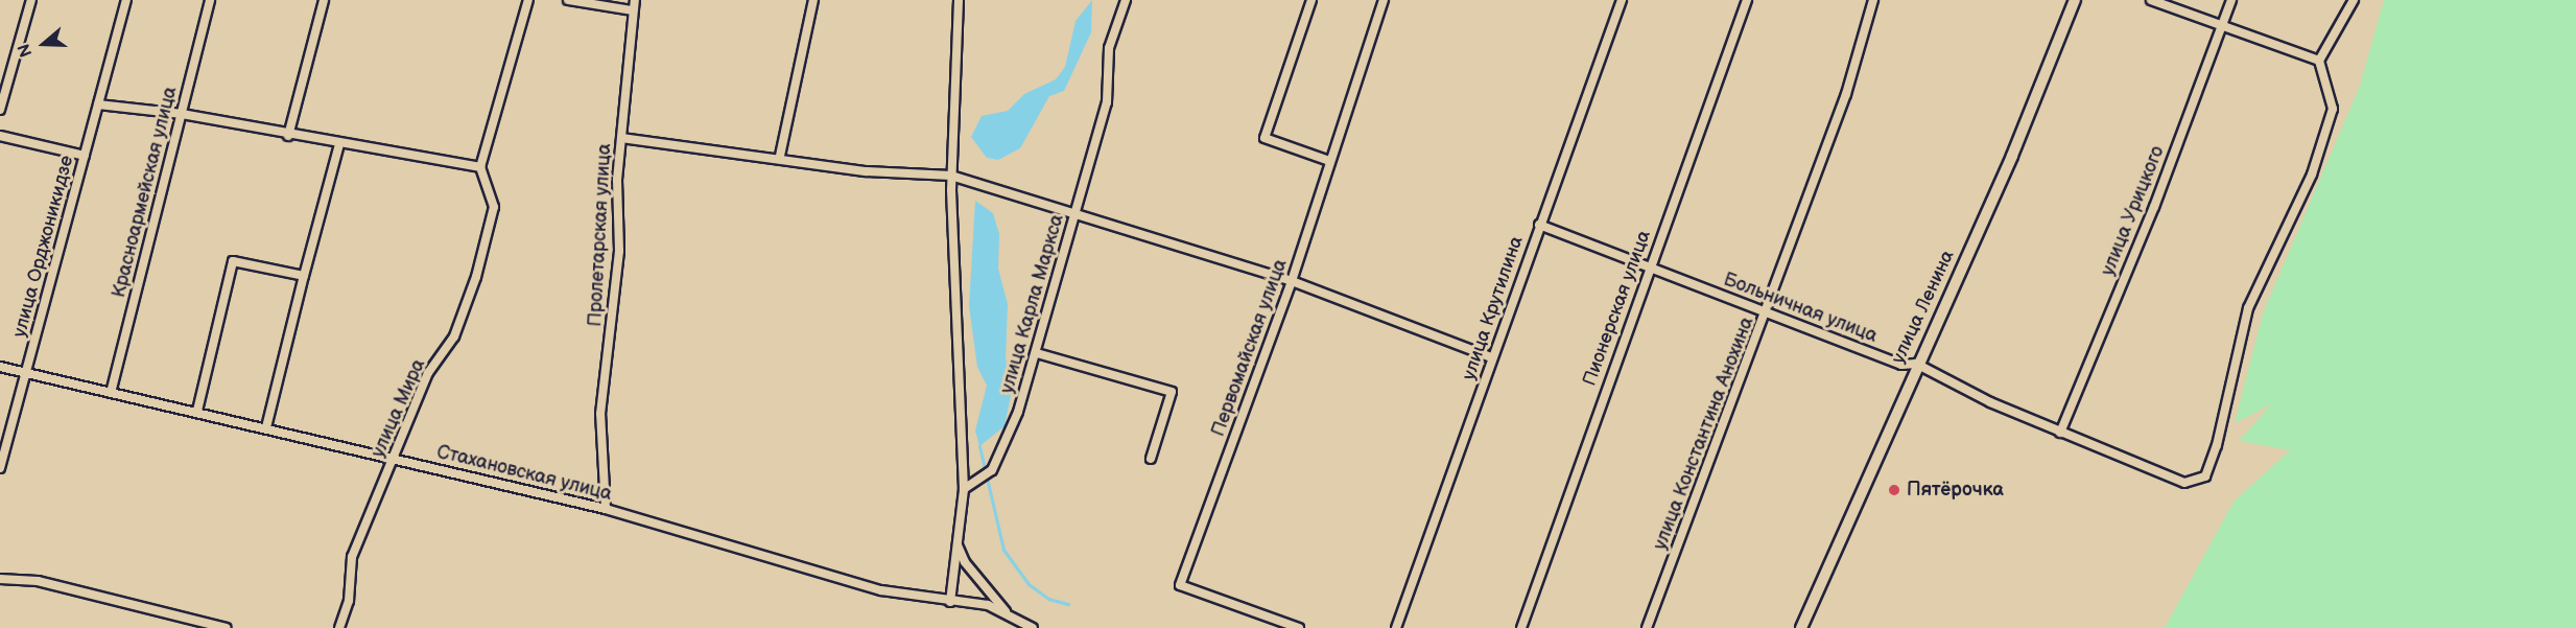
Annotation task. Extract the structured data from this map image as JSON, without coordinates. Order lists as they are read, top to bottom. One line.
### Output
{"streets":{"main road":["улица Ленина"],"street":["Красноармейская улица","улица Урицкого","Пролетарская улица","улица Орджоникидзе","улица Карла Маркса","улица Крутилина","Пионерская улица","Больничная улица","Первомайская улица","улица Мира","улица Константина Анохина","Стахановская улица"]},"crossings":[["Красноармейская улица","Стахановская улица"],["улица Урицкого","Больничная улица"],["Пролетарская улица","Стахановская улица"],["улица Орджоникидзе","Стахановская улица"],["улица Ленина","Больничная улица"],["улица Крутилина","Больничная улица"],["Пионерская улица","Больничная улица"],["Больничная улица","улица Константина Анохина"],["улица Мира","Стахановская улица"]],"places":["Пятёрочка"],"north":"left"}
